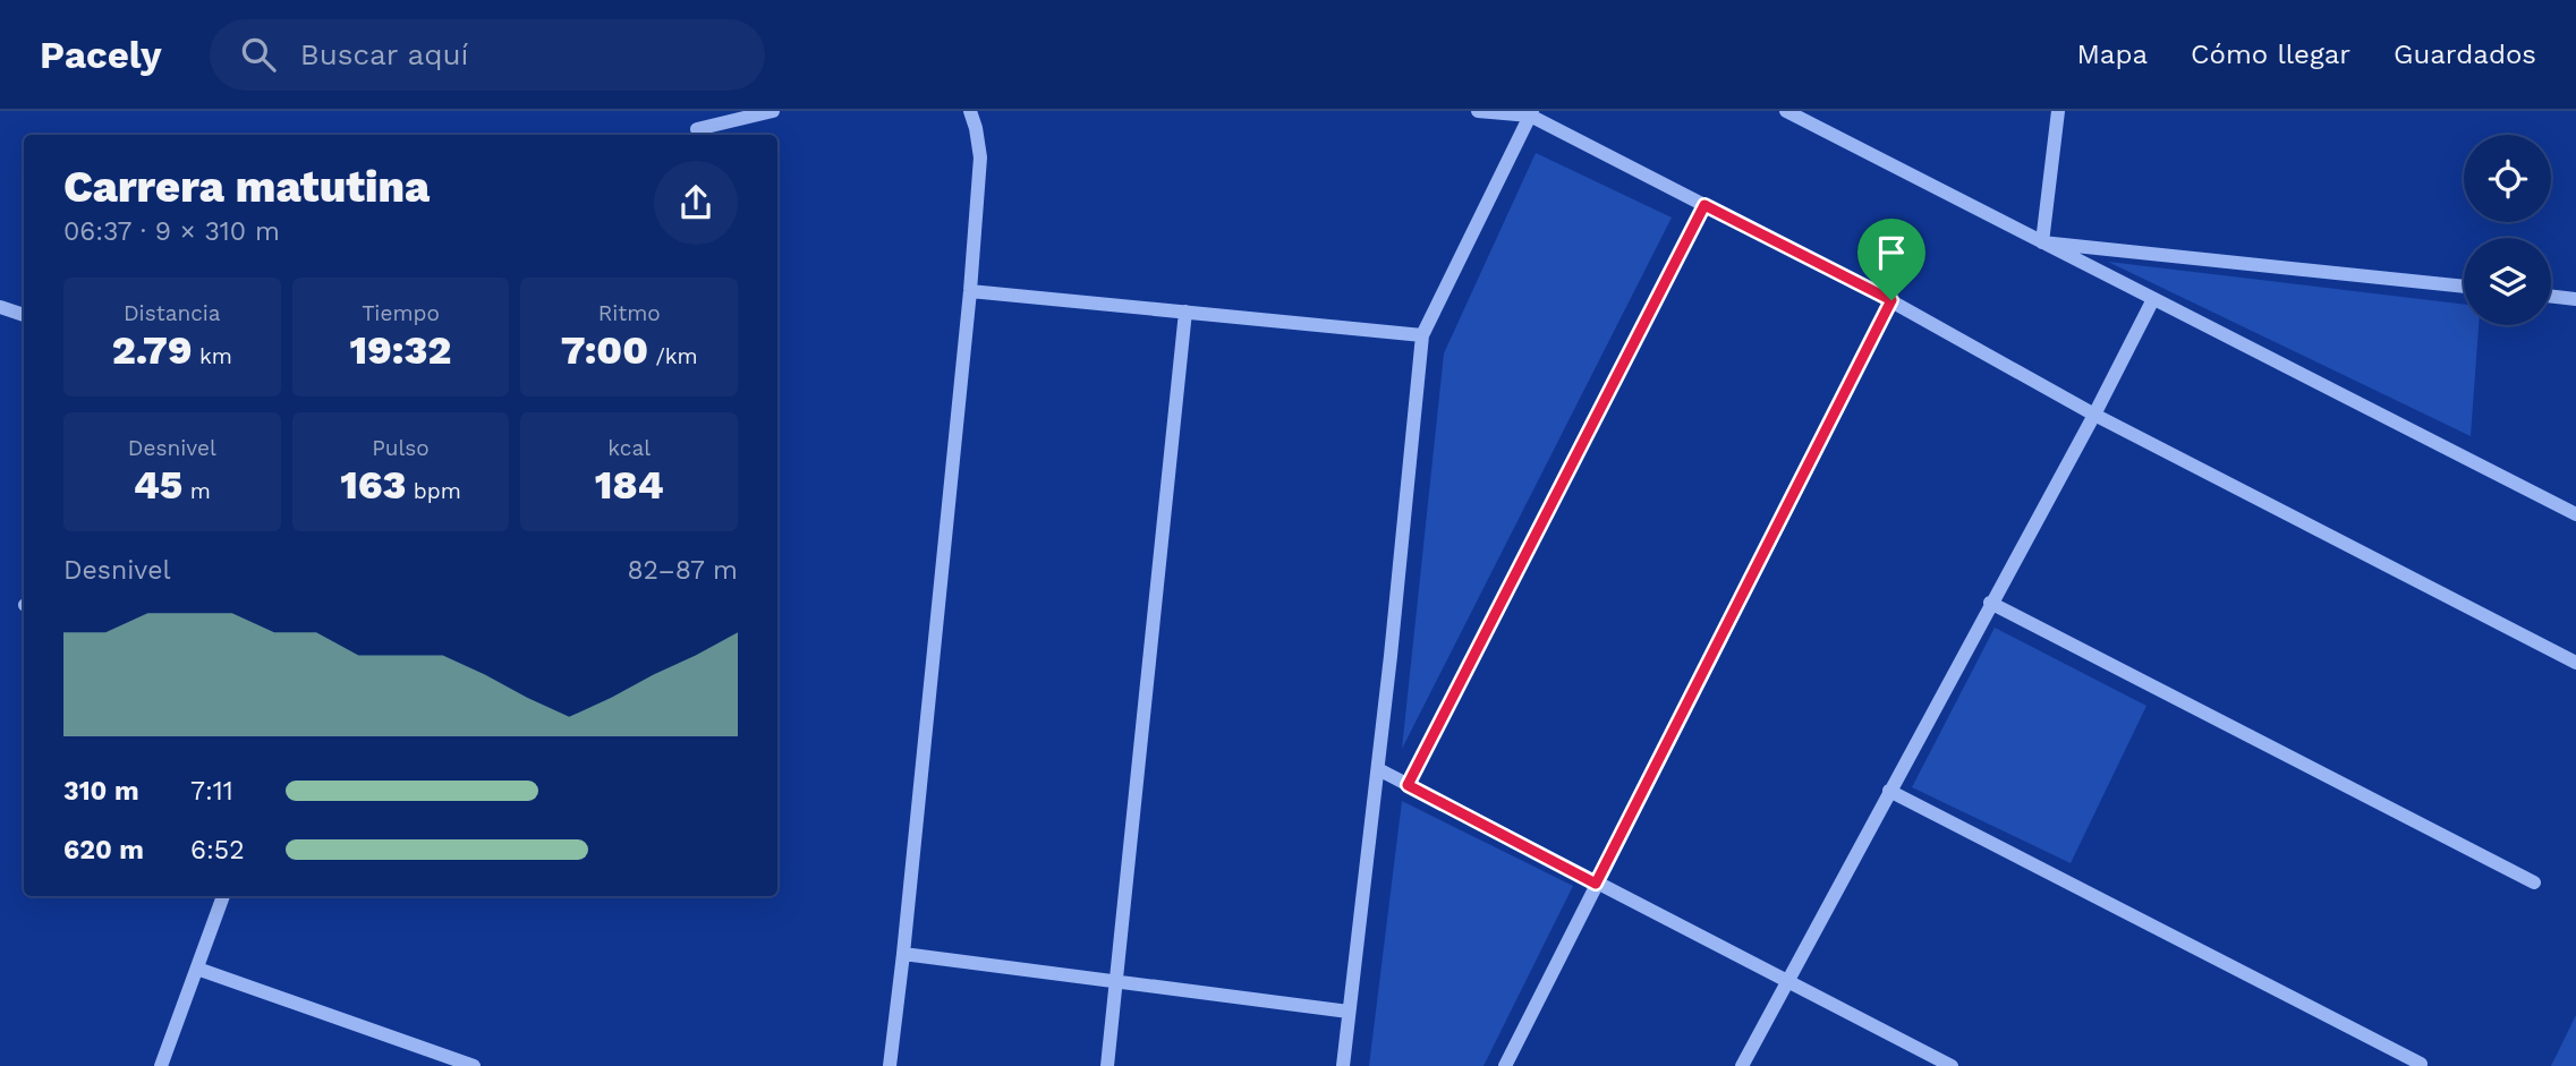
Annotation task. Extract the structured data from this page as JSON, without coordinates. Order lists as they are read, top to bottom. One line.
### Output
{"page":{"header":"Pacely","search":"Buscar aquí","nav":["Mapa","Cómo llegar","Guardados"],"heading":["Carrera matutina","06:37 · 9 × 310 m"],"stats":[["Distancia","2.79 km"],["Tiempo","19:32"],["Ritmo","7:00 /km"],["Desnivel","45 m"],["Pulso","163 bpm"],["kcal","184"]],"chart":["Desnivel","82–87 m"],"list":[{"name":"310 m","note":"7:11"},{"name":"620 m","note":"6:52"}]}}
